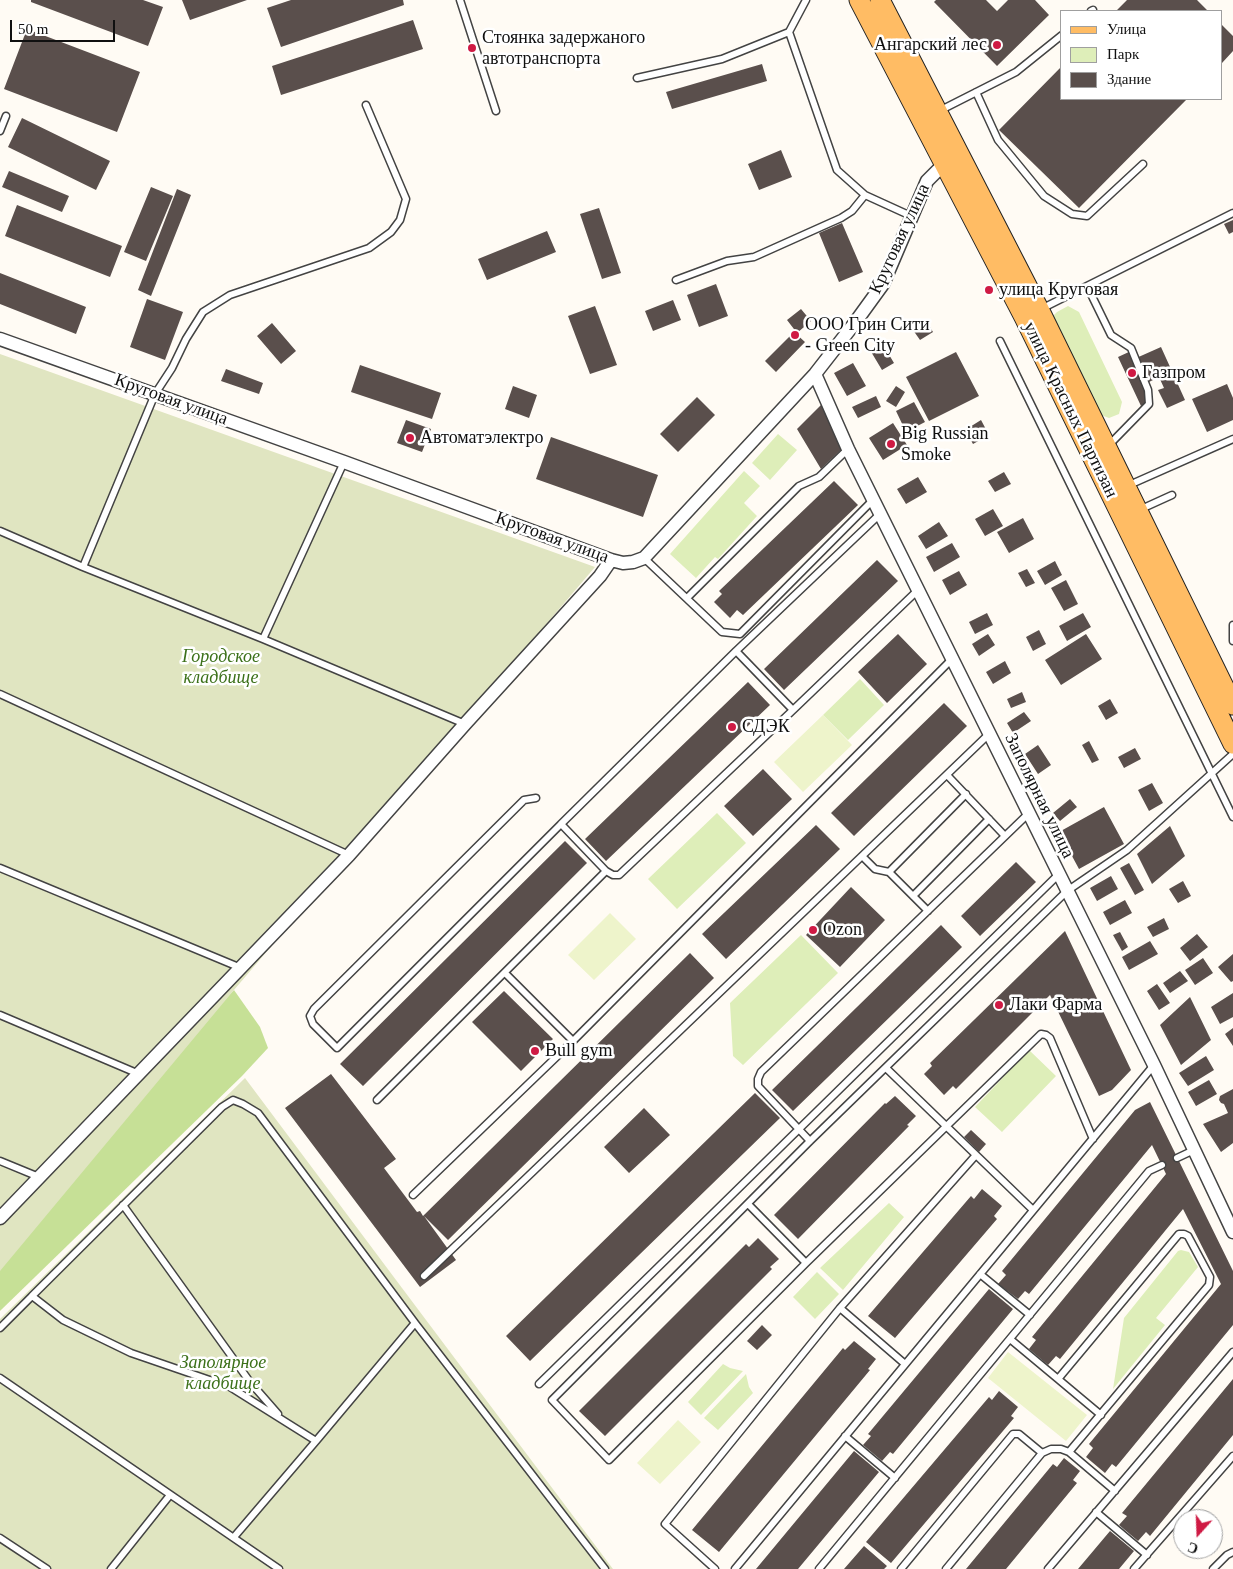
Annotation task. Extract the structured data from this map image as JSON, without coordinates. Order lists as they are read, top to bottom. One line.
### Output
{"streets":{"main road":["улица Красных Партизан"],"street":["Круговая улица","Заполярная улица"]},"crossings":[["Круговая улица","улица Красных Партизан"],["Круговая улица","Заполярная улица"]],"parks":["Городское кладбище","Заполярное кладбище"],"places":["Ангарский лес","Стоянка задержаного автотранспорта","улица Круговая","ООО Грин Сити - Green City","Газпром","Автоматэлектро","Big Russian Smoke","СДЭК","Ozon","Лаки Фарма","Bull gym"],"legend":["Улица","Парк","Здание"],"scale_bar":"50 m","north":"bottom"}
